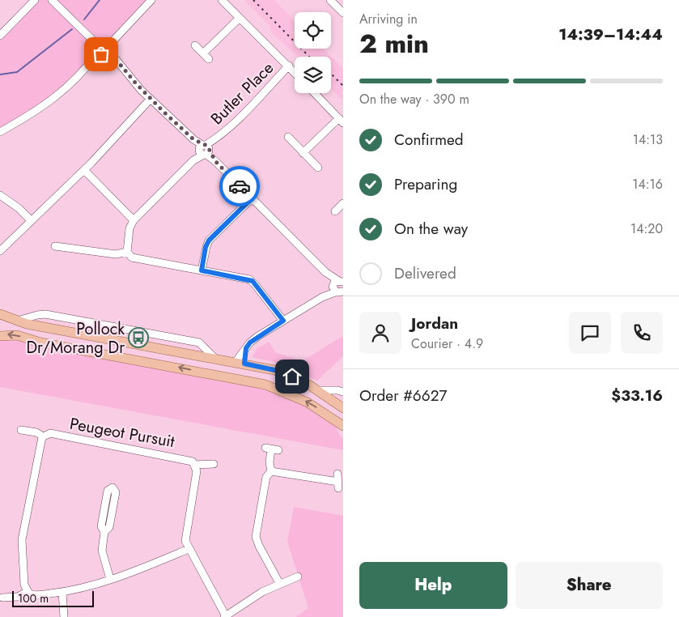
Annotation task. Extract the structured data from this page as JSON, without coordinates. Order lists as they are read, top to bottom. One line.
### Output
{"streets":{"street":["Butler Place","Peugeot Pursuit"]},"places":{"bus stop":["Pollock Dr/Morang Dr"]},"scale_bar":"100 m","page":{"heading":["2 min","Arriving in","14:39–14:44"],"panel":["Jordan","Courier · 4.9","Order #6627","$33.16"],"bar":"On the way · 390 m","list":[["Confirmed","14:13"],["Preparing","14:16"],["On the way","14:20"],"Delivered"],"buttons":["Help","Share"],"scale":"100 m"}}
